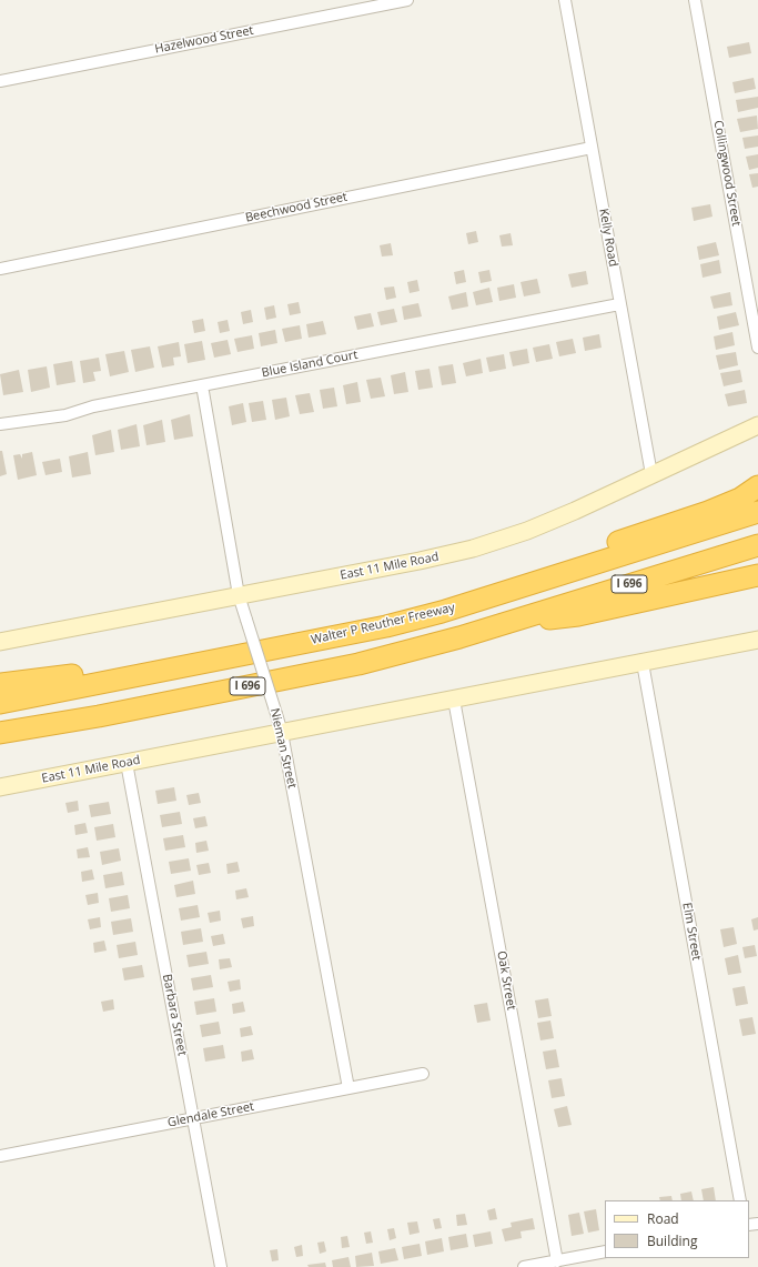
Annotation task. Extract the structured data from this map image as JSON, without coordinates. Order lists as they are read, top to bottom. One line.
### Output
{"streets":{"highway":["I 696","Walter P Reuther Freeway"],"main road":["East 11 Mile Road"],"street":["Hazelwood Street","Collingwood Street","Beechwood Street","Kelly Road","Blue Island Court","Nieman Street","Elm Street","Oak Street","Barbara Street","Glendale Street"]},"crossings":[["Beechwood Street","Kelly Road"],["Kelly Road","Blue Island Court"],["Kelly Road","East 11 Mile Road"],["Blue Island Court","Nieman Street"],["East 11 Mile Road","Nieman Street"],["East 11 Mile Road","Elm Street"],["East 11 Mile Road","Oak Street"],["East 11 Mile Road","Barbara Street"],["Nieman Street","Glendale Street"],["Barbara Street","Glendale Street"]],"legend":["Road","Building"]}
